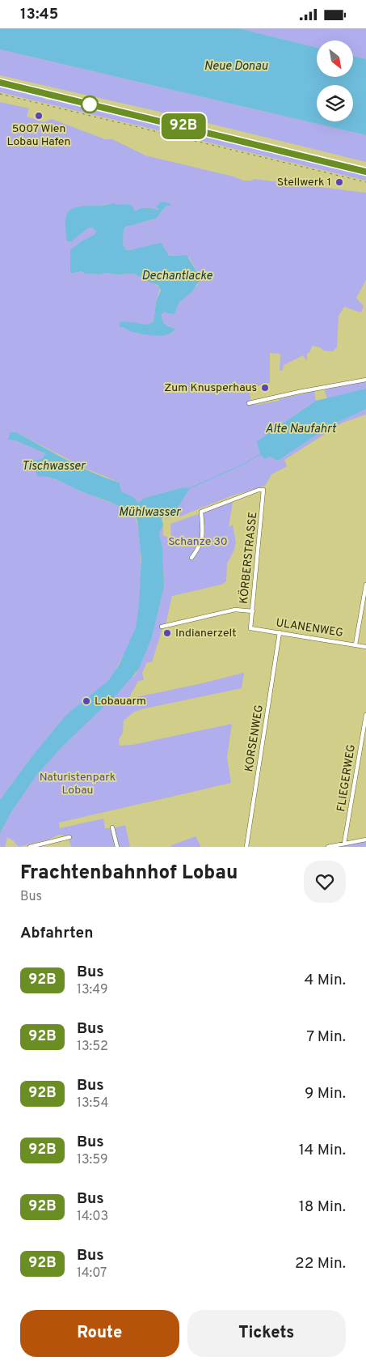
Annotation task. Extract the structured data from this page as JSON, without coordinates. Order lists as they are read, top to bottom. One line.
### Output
{"streets":{"street":["KÖRBERSTRASSE","ULANENWEG","KORSENWEG","FLIEGERWEG"]},"crossings":[["KÖRBERSTRASSE","ULANENWEG"],["ULANENWEG","KORSENWEG"]],"water":["Neue Donau","Dechantlacke","Alte Naufahrt","Tischwasser","Mühlwasser"],"parks":["Schanze 30","Naturistenpark Lobau"],"places":["5007 Wien Lobau Hafen","Stellwerk 1","Zum Knusperhaus","Indianerzelt","Lobauarm"],"lines":["bus line 92B"],"north":"bottom right","page":{"status":"13:45","on_map":"92B","heading":[["Frachtenbahnhof Lobau","Bus"],"Abfahrten"],"list":[{"mark":"92B","name":"Bus","note":"13:49","value":"4 Min."},{"mark":"92B","name":"Bus","note":"13:52","value":"7 Min."},{"mark":"92B","name":"Bus","note":"13:54","value":"9 Min."},{"mark":"92B","name":"Bus","note":"13:59","value":"14 Min."},{"mark":"92B","name":"Bus","note":"14:03","value":"18 Min."},{"mark":"92B","name":"Bus","note":"14:07","value":"22 Min."}],"buttons":["Route","Tickets"]}}
